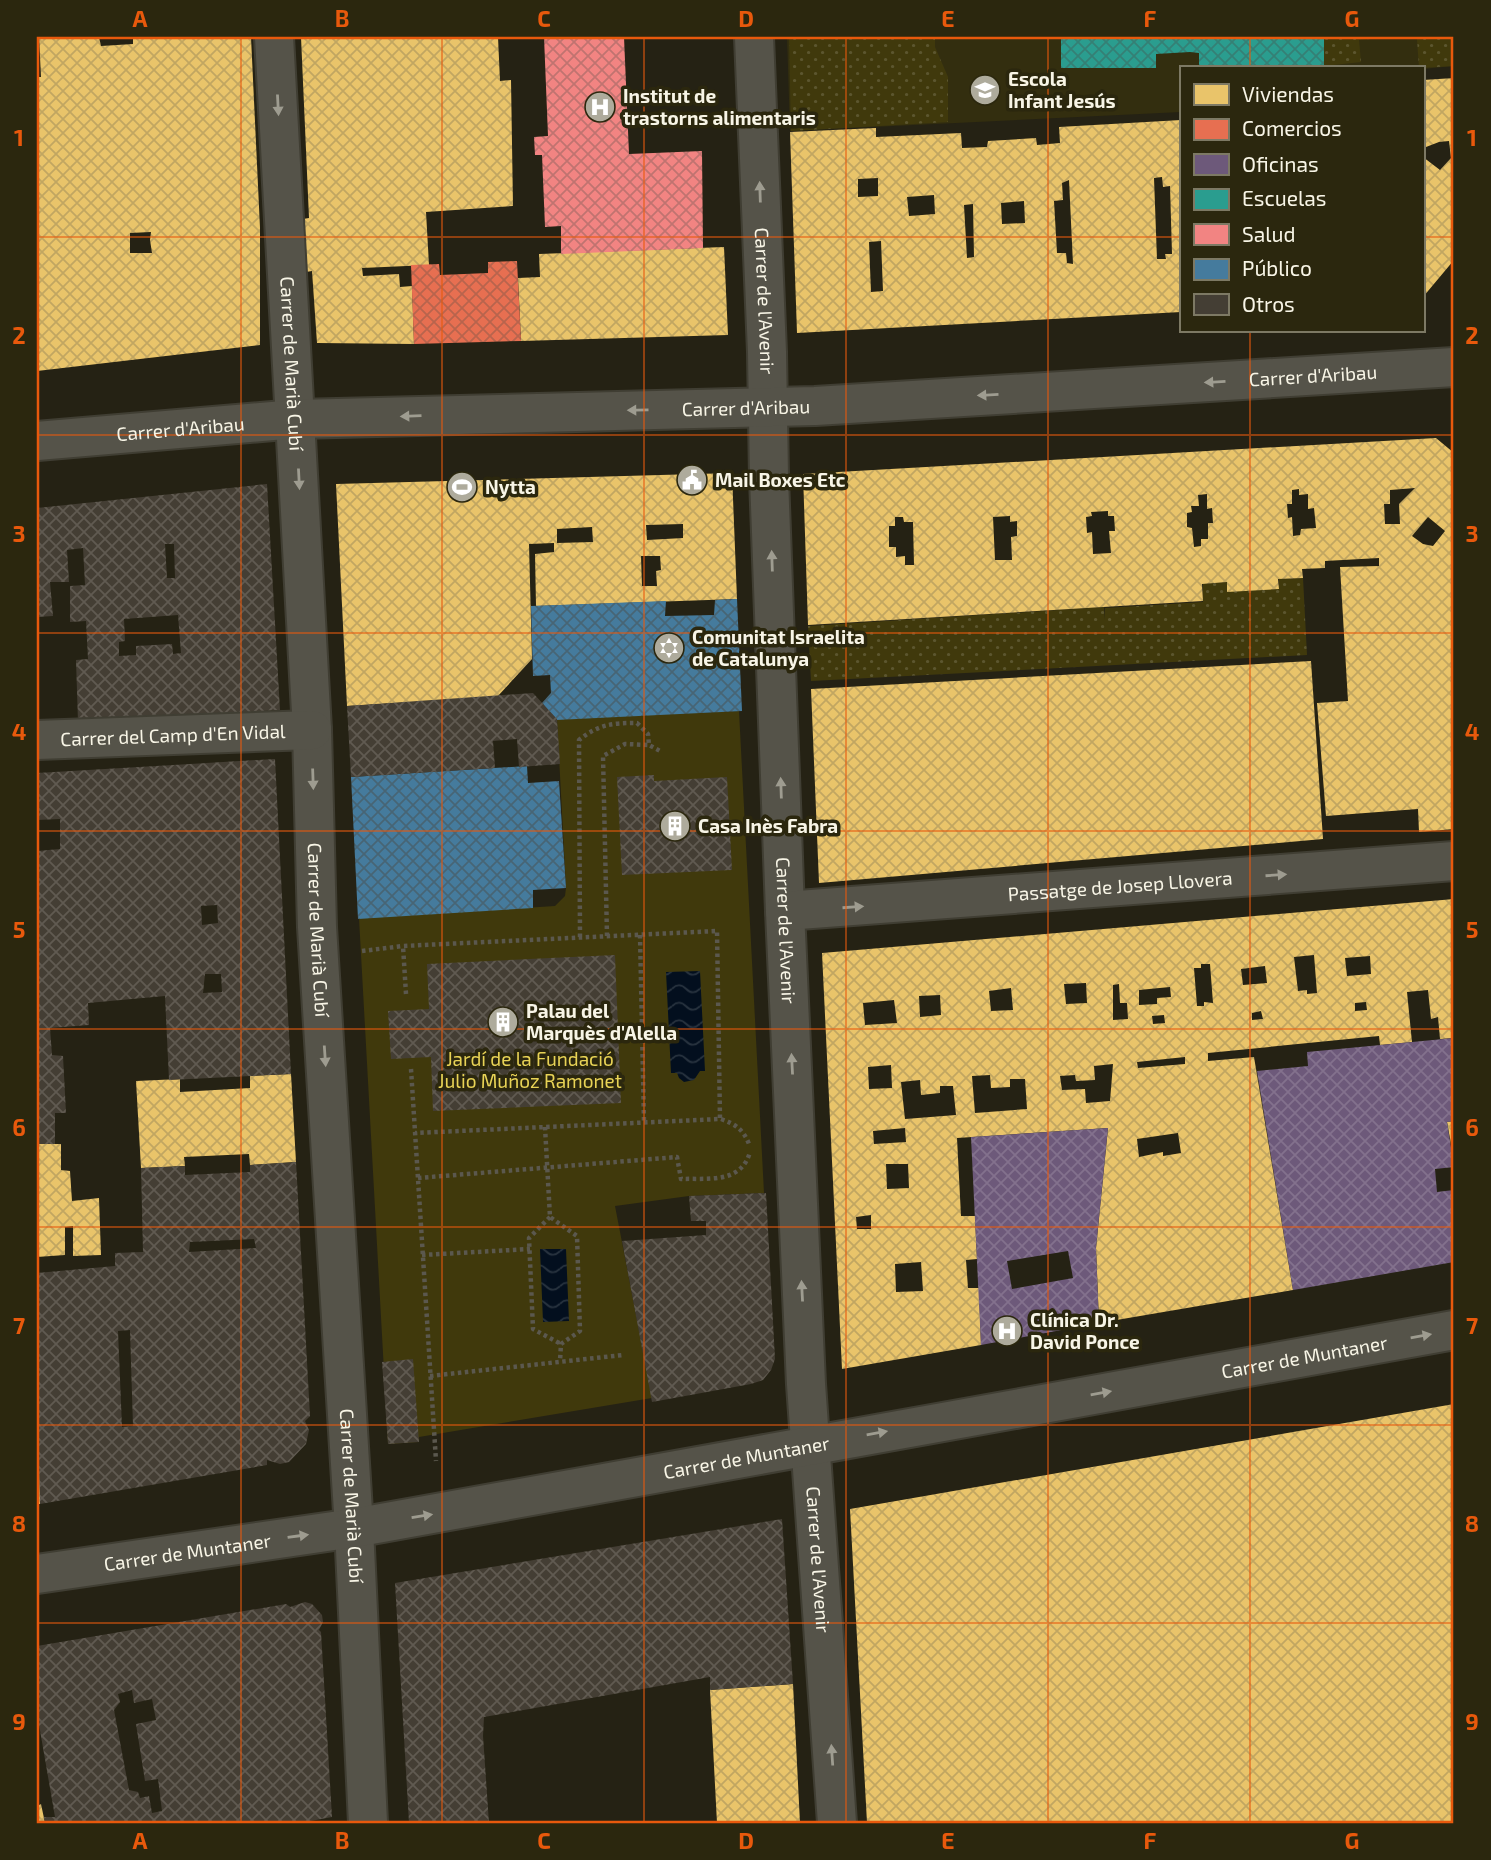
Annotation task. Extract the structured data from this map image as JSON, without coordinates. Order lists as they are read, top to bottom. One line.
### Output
{"streets":{"street":["Carrer de l'Avenir","Carrer de Marià Cubí","Carrer d'Aribau","Carrer del Camp d'En Vidal","Passatge de Josep Llovera","Carrer de Muntaner"]},"crossings":[["Carrer de l'Avenir","Carrer d'Aribau"],["Carrer de l'Avenir","Passatge de Josep Llovera"],["Carrer de l'Avenir","Carrer de Muntaner"],["Carrer de Marià Cubí","Carrer d'Aribau"],["Carrer de Marià Cubí","Carrer del Camp d'En Vidal"],["Carrer de Marià Cubí","Carrer de Muntaner"]],"one_way":["Carrer de l'Avenir","Carrer de Marià Cubí","Carrer d'Aribau","Passatge de Josep Llovera","Carrer de Muntaner"],"parks":["Jardí de la Fundació Julio Muñoz Ramonet"],"places":{"school or university":["Escola Infant Jesús"],"hospital":["Institut de trastorns alimentaris","Clínica Dr. David Ponce"],"public building":["Mail Boxes Etc"],"sports":["Nytta"],"synagogue":["Comunitat Israelita de Catalunya"],"building":["Casa Inès Fabra","Palau del Marquès d'Alella"]},"legend":["Viviendas","Comercios","Oficinas","Escuelas","Salud","Público","Otros"],"grid":{"columns":["A","B","C","D","E","F","G"],"rows":["1","2","3","4","5","6","7","8","9"]}}
